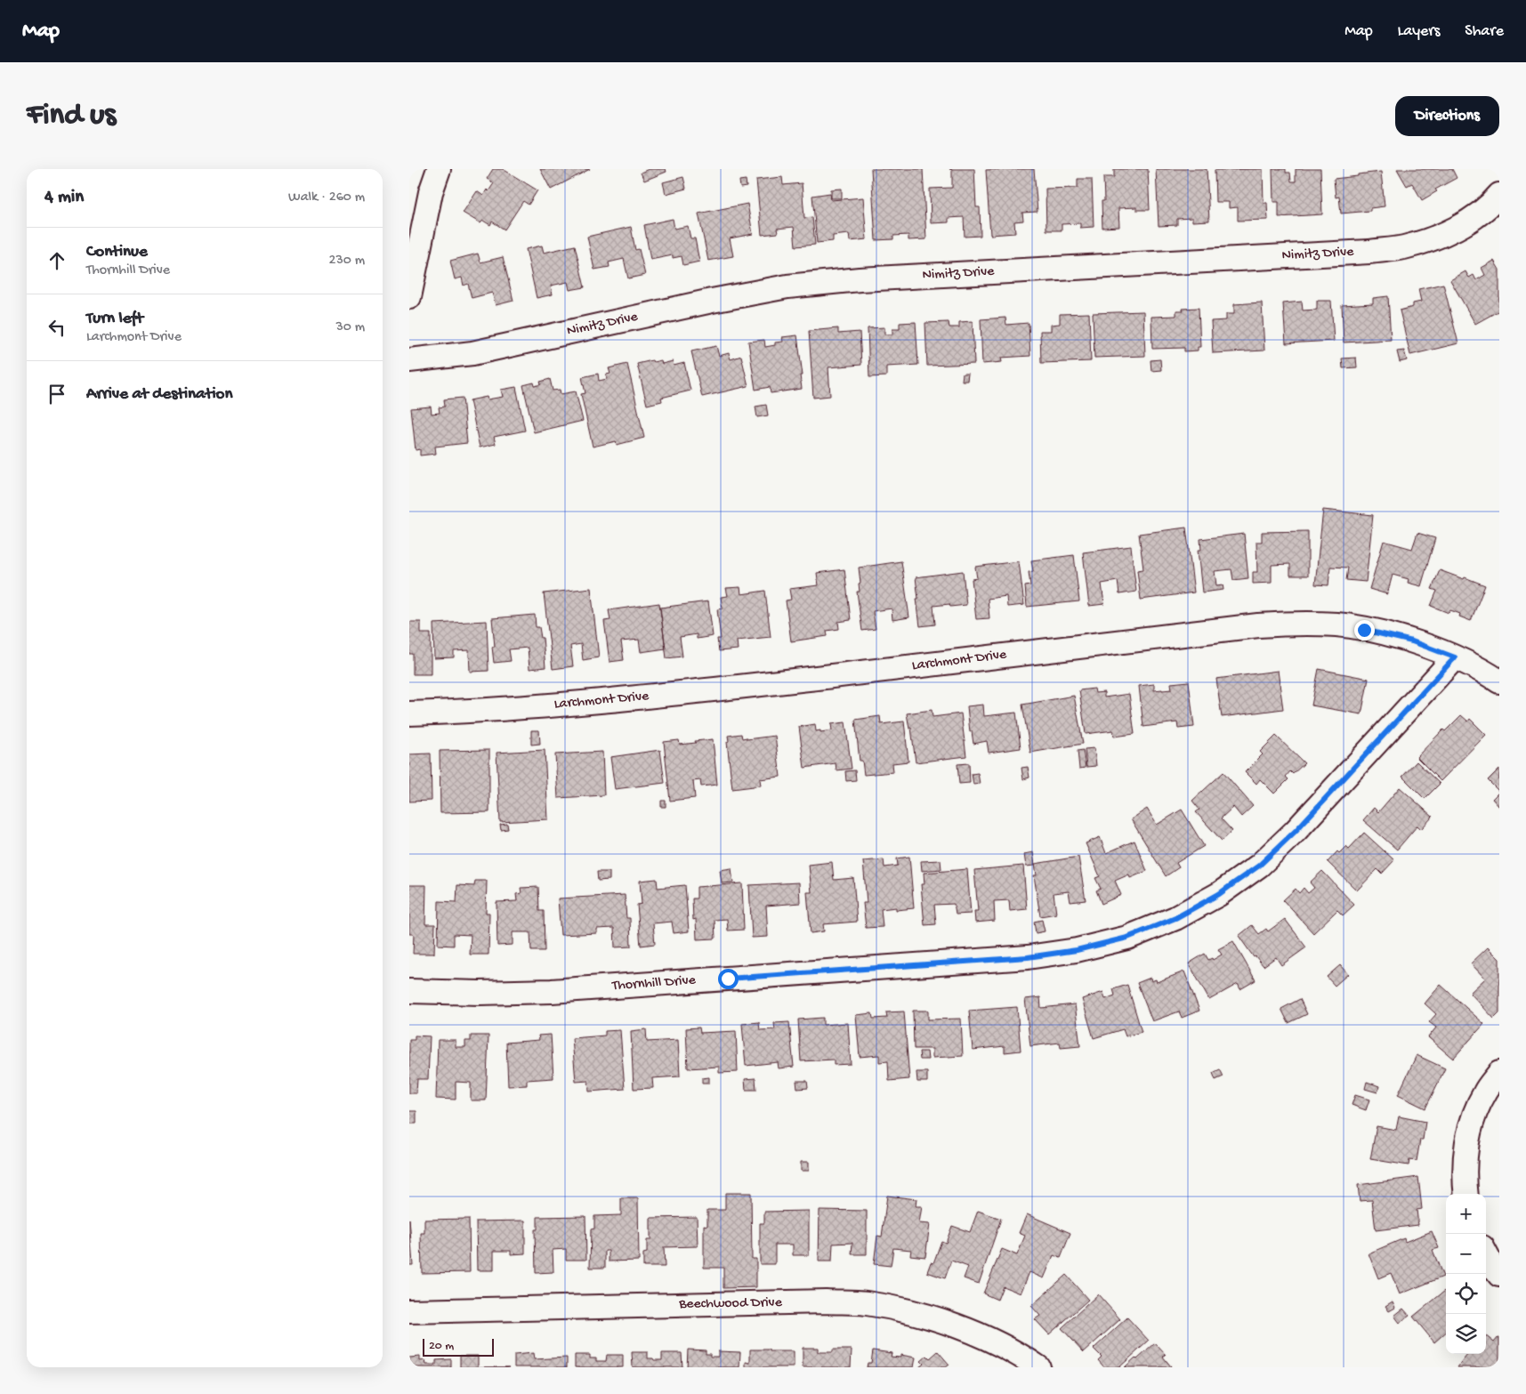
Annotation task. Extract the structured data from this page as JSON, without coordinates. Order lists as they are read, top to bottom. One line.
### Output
{"streets":{"street":["Nimitz Drive","Larchmont Drive","Thornhill Drive","Beechwood Drive"]},"crossings":[["Larchmont Drive","Thornhill Drive"]],"scale_bar":"20 m","page":{"header":"Map","nav":["Map","Layers","Share"],"buttons":"Directions","title":"Find us","heading":["4 min","Walk · 260 m"],"list":[["Continue","Thornhill Drive","230 m"],["Turn left","Larchmont Drive","30 m"],"Arrive at destination"],"map_buttons":["+","−"],"scale":"20 m"}}
